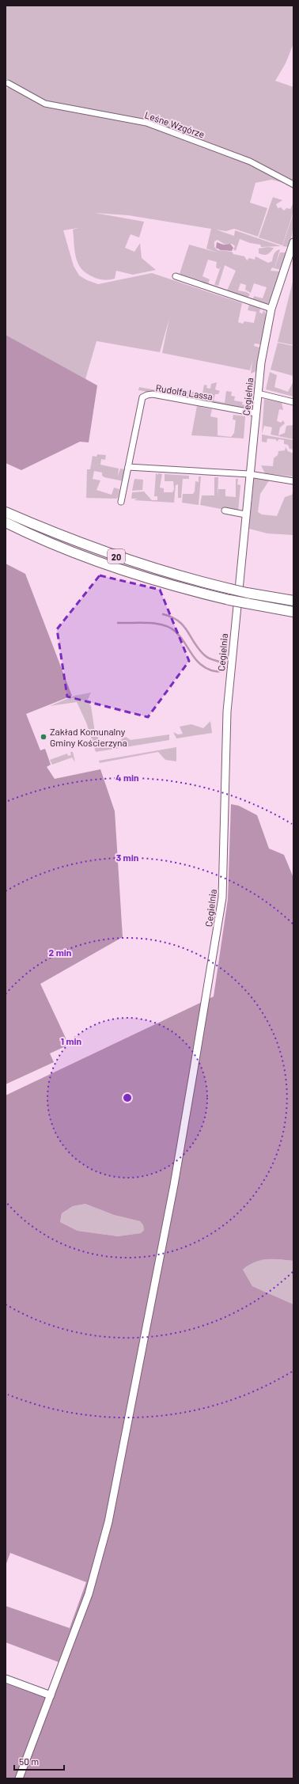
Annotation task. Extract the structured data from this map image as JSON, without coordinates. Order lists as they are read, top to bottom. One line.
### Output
{"streets":{"main road":["20"],"street":["Leśne Wzgórze","Rudolfa Lassa","Cegielnia"]},"crossings":[["Rudolfa Lassa","Cegielnia"]],"places":["Zakład Komunalny Gminy Kościerzyna"],"scale_bar":"50 m","rings":["4 min","3 min","2 min","1 min"]}
